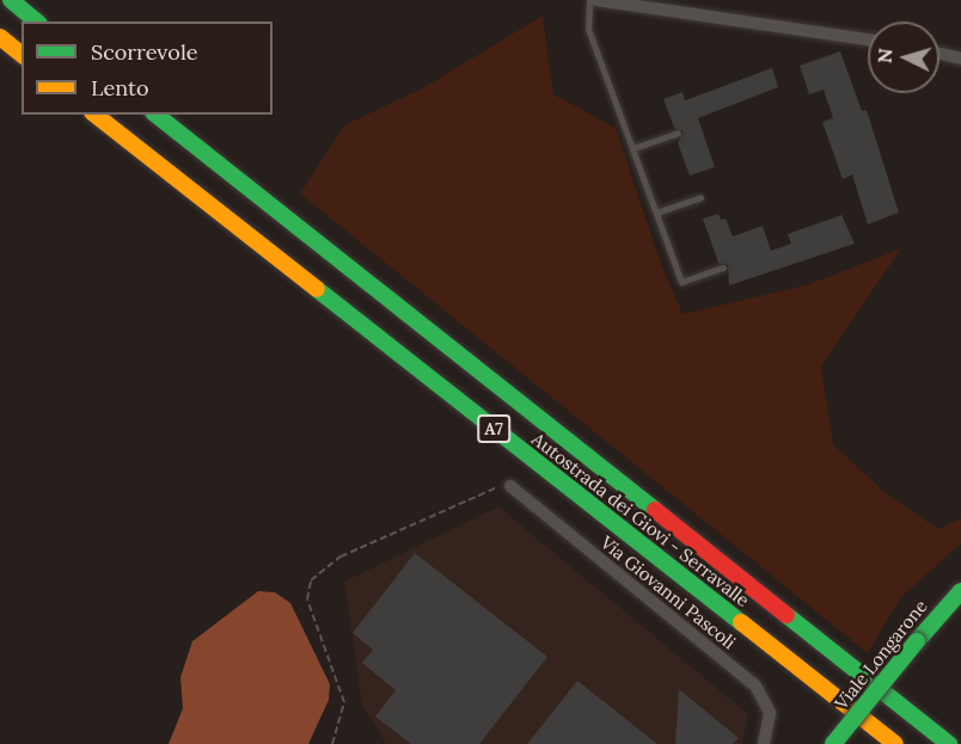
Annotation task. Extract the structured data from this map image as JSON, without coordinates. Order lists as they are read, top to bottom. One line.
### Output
{"streets":{"main road":["A7","Autostrada dei Giovi - Serravalle","Viale Longarone"],"street":["Via Giovanni Pascoli"]},"legend":["Scorrevole","Lento"],"north":"left"}
